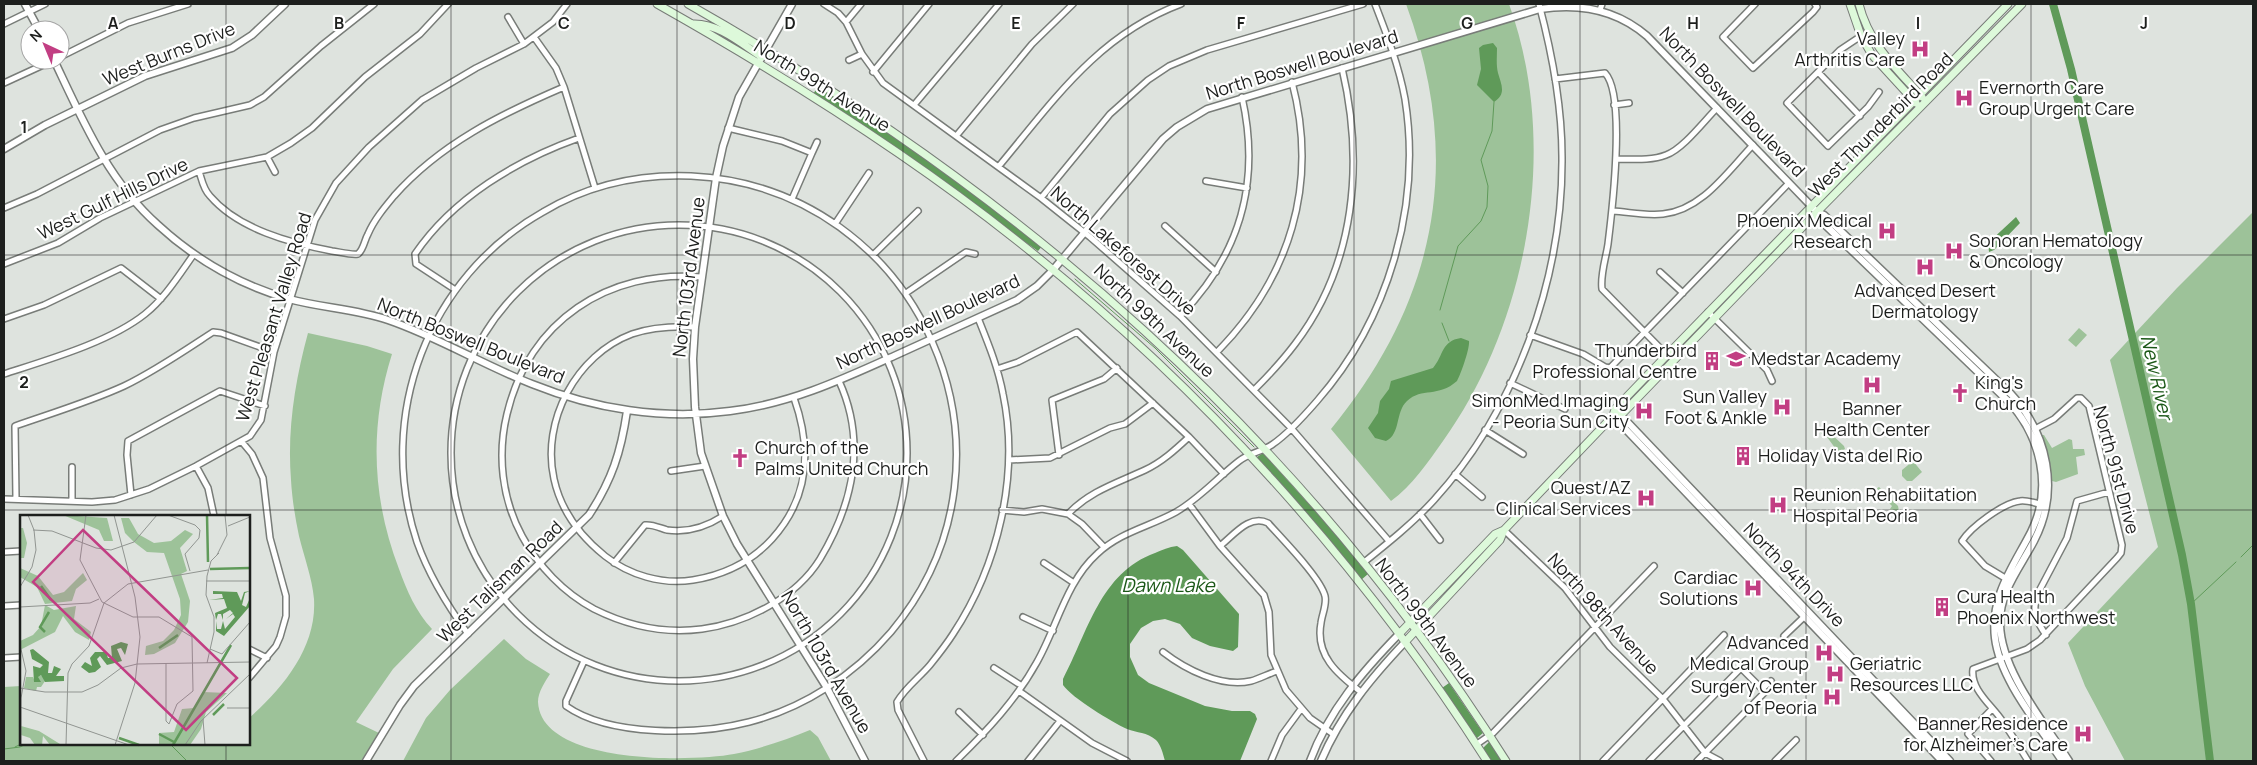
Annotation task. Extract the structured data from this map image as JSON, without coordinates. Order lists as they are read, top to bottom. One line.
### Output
{"streets":{"main road":["North 99th Avenue","West Thunderbird Road"],"street":["West Burns Drive","North Boswell Boulevard","West Gulf Hills Drive","North Lakeforest Drive","North 103rd Avenue","West Pleasant Valley Road","North 91st Drive","North 94th Drive","West Talisman Road","North 98th Avenue"]},"crossings":[["West Burns Drive","North Boswell Boulevard"],["North Boswell Boulevard","North 99th Avenue"],["North Boswell Boulevard","West Thunderbird Road"],["North Boswell Boulevard","West Gulf Hills Drive"],["North Boswell Boulevard","North Lakeforest Drive"],["North Boswell Boulevard","North 103rd Avenue"],["North Boswell Boulevard","West Pleasant Valley Road"],["North Boswell Boulevard","West Talisman Road"],["North 99th Avenue","West Thunderbird Road"],["North 99th Avenue","North 103rd Avenue"],["West Thunderbird Road","North 94th Drive"],["West Thunderbird Road","North 98th Avenue"]],"water":["New River","Dawn Lake"],"places":{"hospital":["Valley Arthritis Care","Evernorth Care Group Urgent Care","Phoenix Medical Research","Sonoran Hematology & Oncology","Advanced Desert Dermatology","Banner Health Center","Sun Valley Foot & Ankle","SimonMed Imaging - Peoria Sun City","Quest/AZ Clinical Services","Reunion Rehabiitation Hospital Peoria","Cardiac Solutions","Advanced Medical Group","Geriatric Resources LLC","Surgery Center of Peoria","Banner Residence for Alzheimer's Care"],"school or university":["Medstar Academy"],"building":["Thunderbird Professional Centre","Holiday Vista del Rio","Cura Health Phoenix Northwest"],"church":["King's Church","Church of the Palms United Church"]},"north":"top left","grid":{"columns":["A","B","C","D","E","F","G","H","I","J"],"rows":["1","2"]}}
